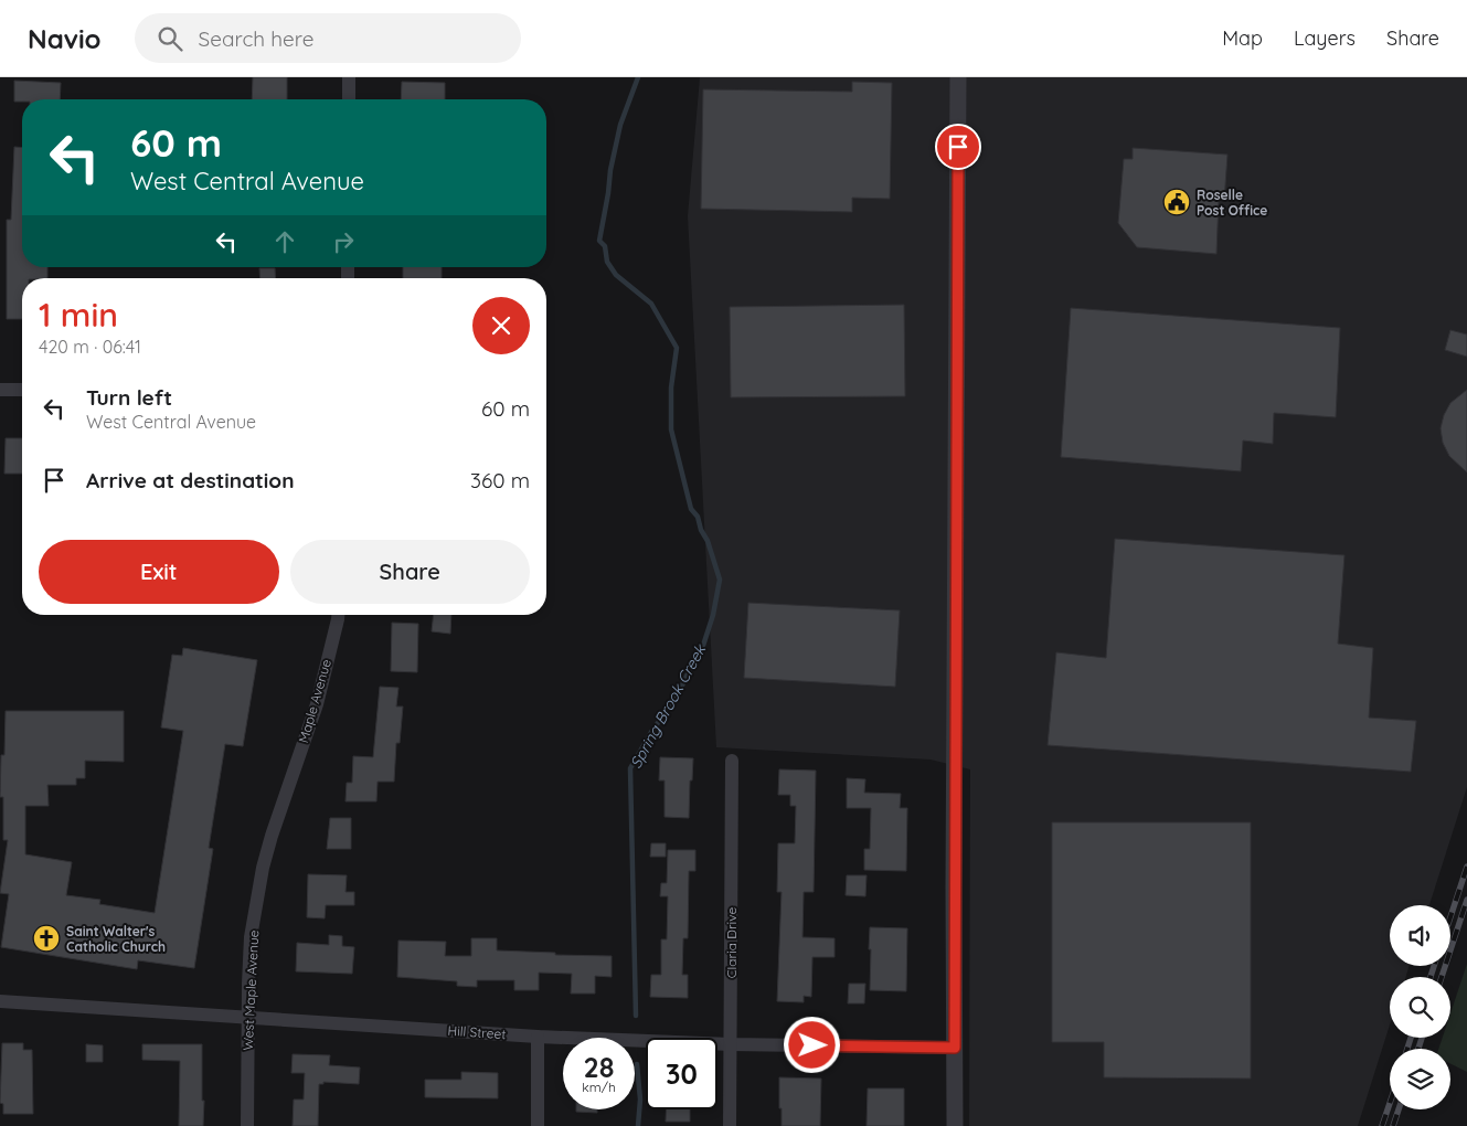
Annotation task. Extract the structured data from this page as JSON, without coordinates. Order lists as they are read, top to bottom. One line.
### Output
{"streets":{"street":["Maple Avenue","Claria Drive","West Maple Avenue","Hill Street"]},"crossings":[["Maple Avenue","West Maple Avenue"],["Claria Drive","Hill Street"],["West Maple Avenue","Hill Street"]],"water":["Spring Brook Creek"],"places":{"public building":["Roselle Post Office"],"church":["Saint Walter's Catholic Church"]},"page":{"header":"Navio","search":"Search here","nav":["Map","Layers","Share"],"turn":["60 m","West Central Avenue"],"heading":["1 min","420 m · 06:41"],"list":[{"name":"Turn left","note":"West Central Avenue","value":"60 m"},{"name":"Arrive at destination","value":"360 m"}],"buttons":["Exit","Share"],"speed":"28 km/h","limit":"30"}}
